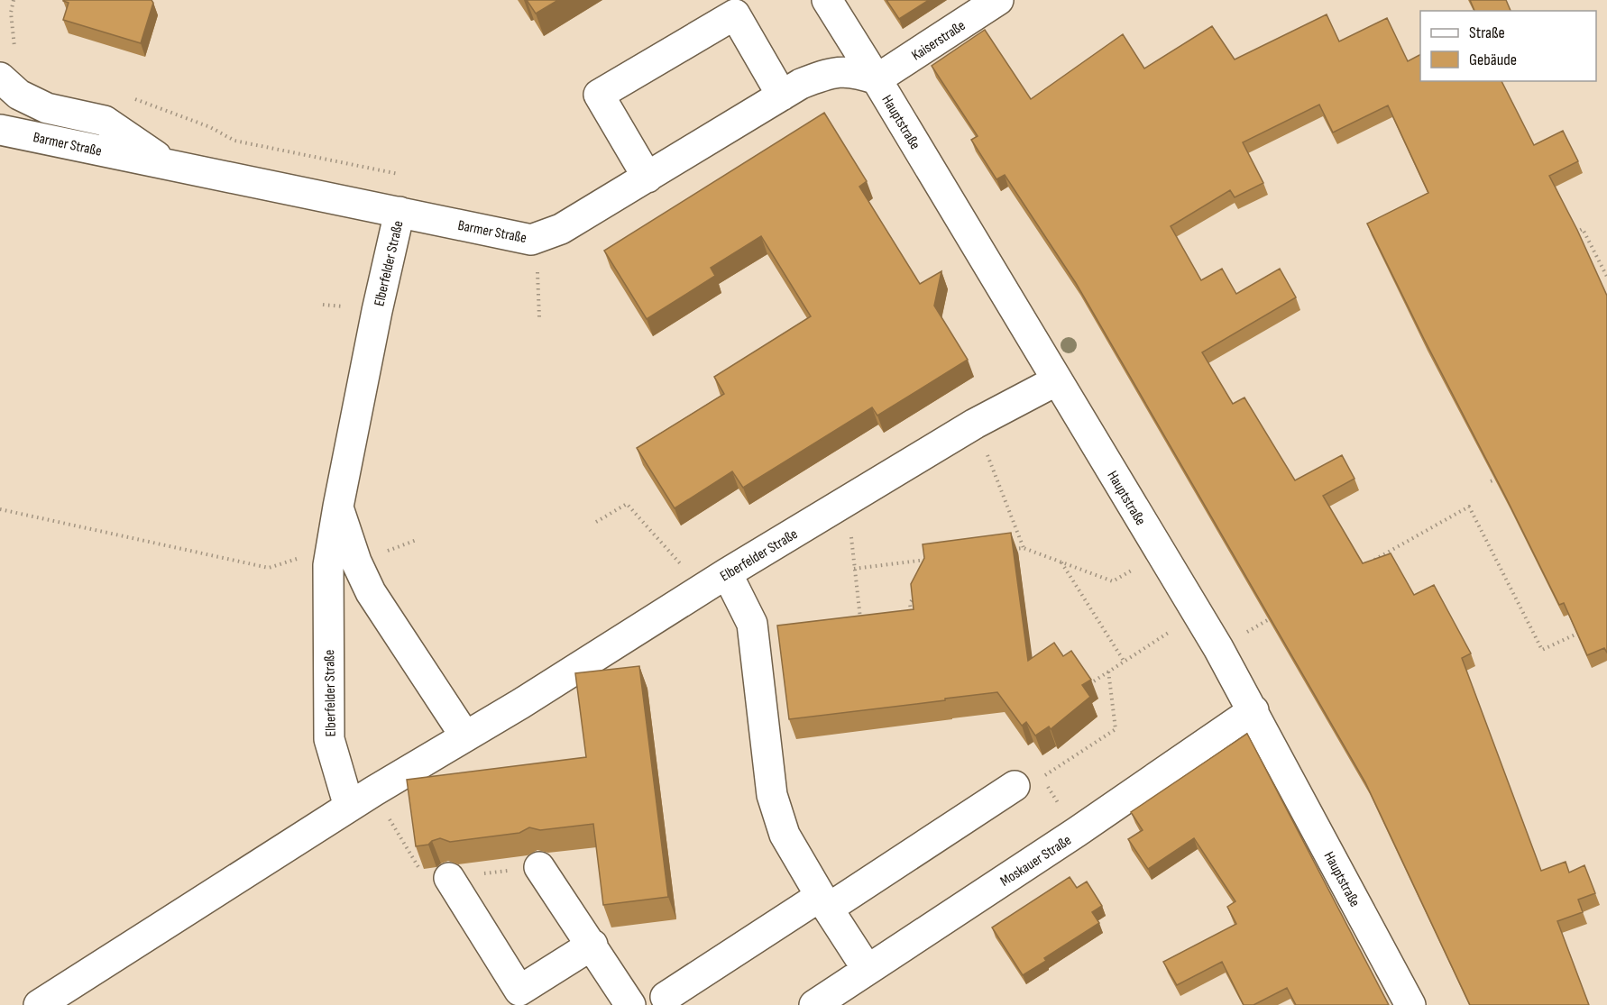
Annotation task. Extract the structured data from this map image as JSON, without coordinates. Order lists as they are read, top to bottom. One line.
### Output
{"streets":{"street":["Kaiserstraße","Hauptstraße","Barmer Straße","Elberfelder Straße","Moskauer Straße"]},"crossings":[["Kaiserstraße","Hauptstraße"],["Kaiserstraße","Barmer Straße"],["Hauptstraße","Barmer Straße"],["Hauptstraße","Elberfelder Straße"],["Hauptstraße","Moskauer Straße"],["Barmer Straße","Elberfelder Straße"]],"legend":["Straße","Gebäude"]}
